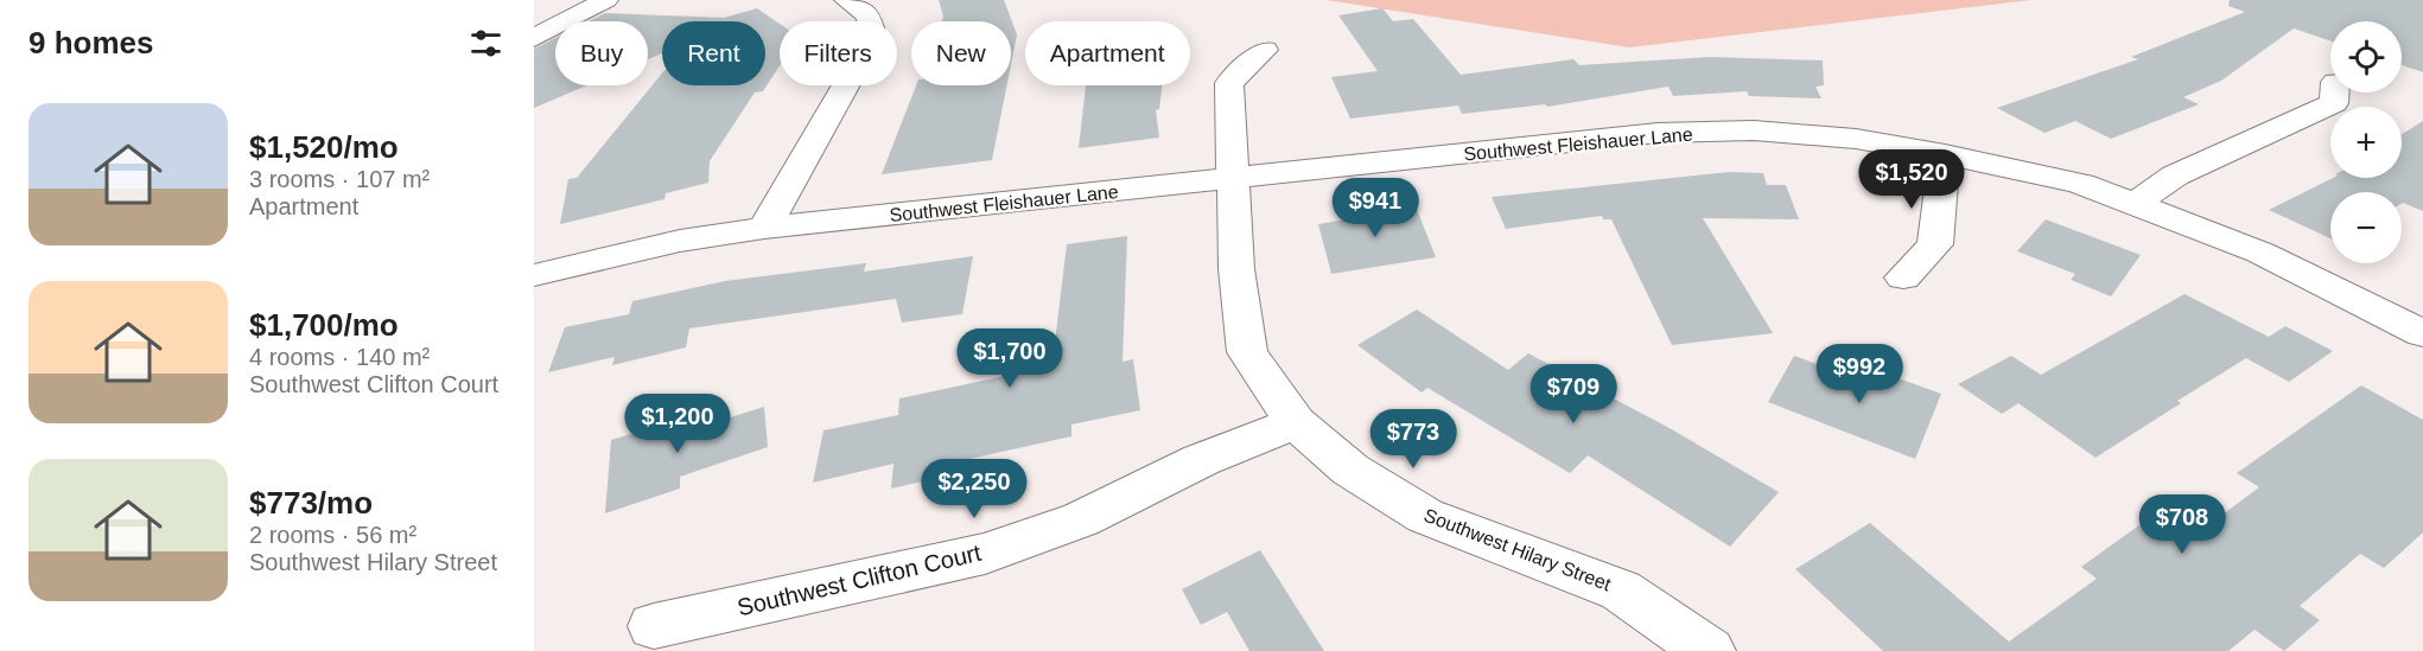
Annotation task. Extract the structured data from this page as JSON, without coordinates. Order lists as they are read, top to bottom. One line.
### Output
{"streets":{"street":["Southwest Fleishauer Lane","Southwest Hilary Street","Southwest Clifton Court"]},"crossings":[["Southwest Fleishauer Lane","Southwest Hilary Street"],["Southwest Hilary Street","Southwest Clifton Court"]],"page":{"heading":"9 homes","map_buttons":["+","−"],"chip":["Buy","Rent","Filters","New","Apartment"],"list":[{"name":"$1,520/mo","note":"3 rooms · 107 m² · Apartment"},{"name":"$1,700/mo","note":"4 rooms · 140 m² · Southwest Clifton Court"},{"name":"$773/mo","note":"2 rooms · 56 m² · Southwest Hilary Street"}],"price":["$1,520","$941","$1,700","$992","$709","$1,200","$773","$2,250","$708"]}}
